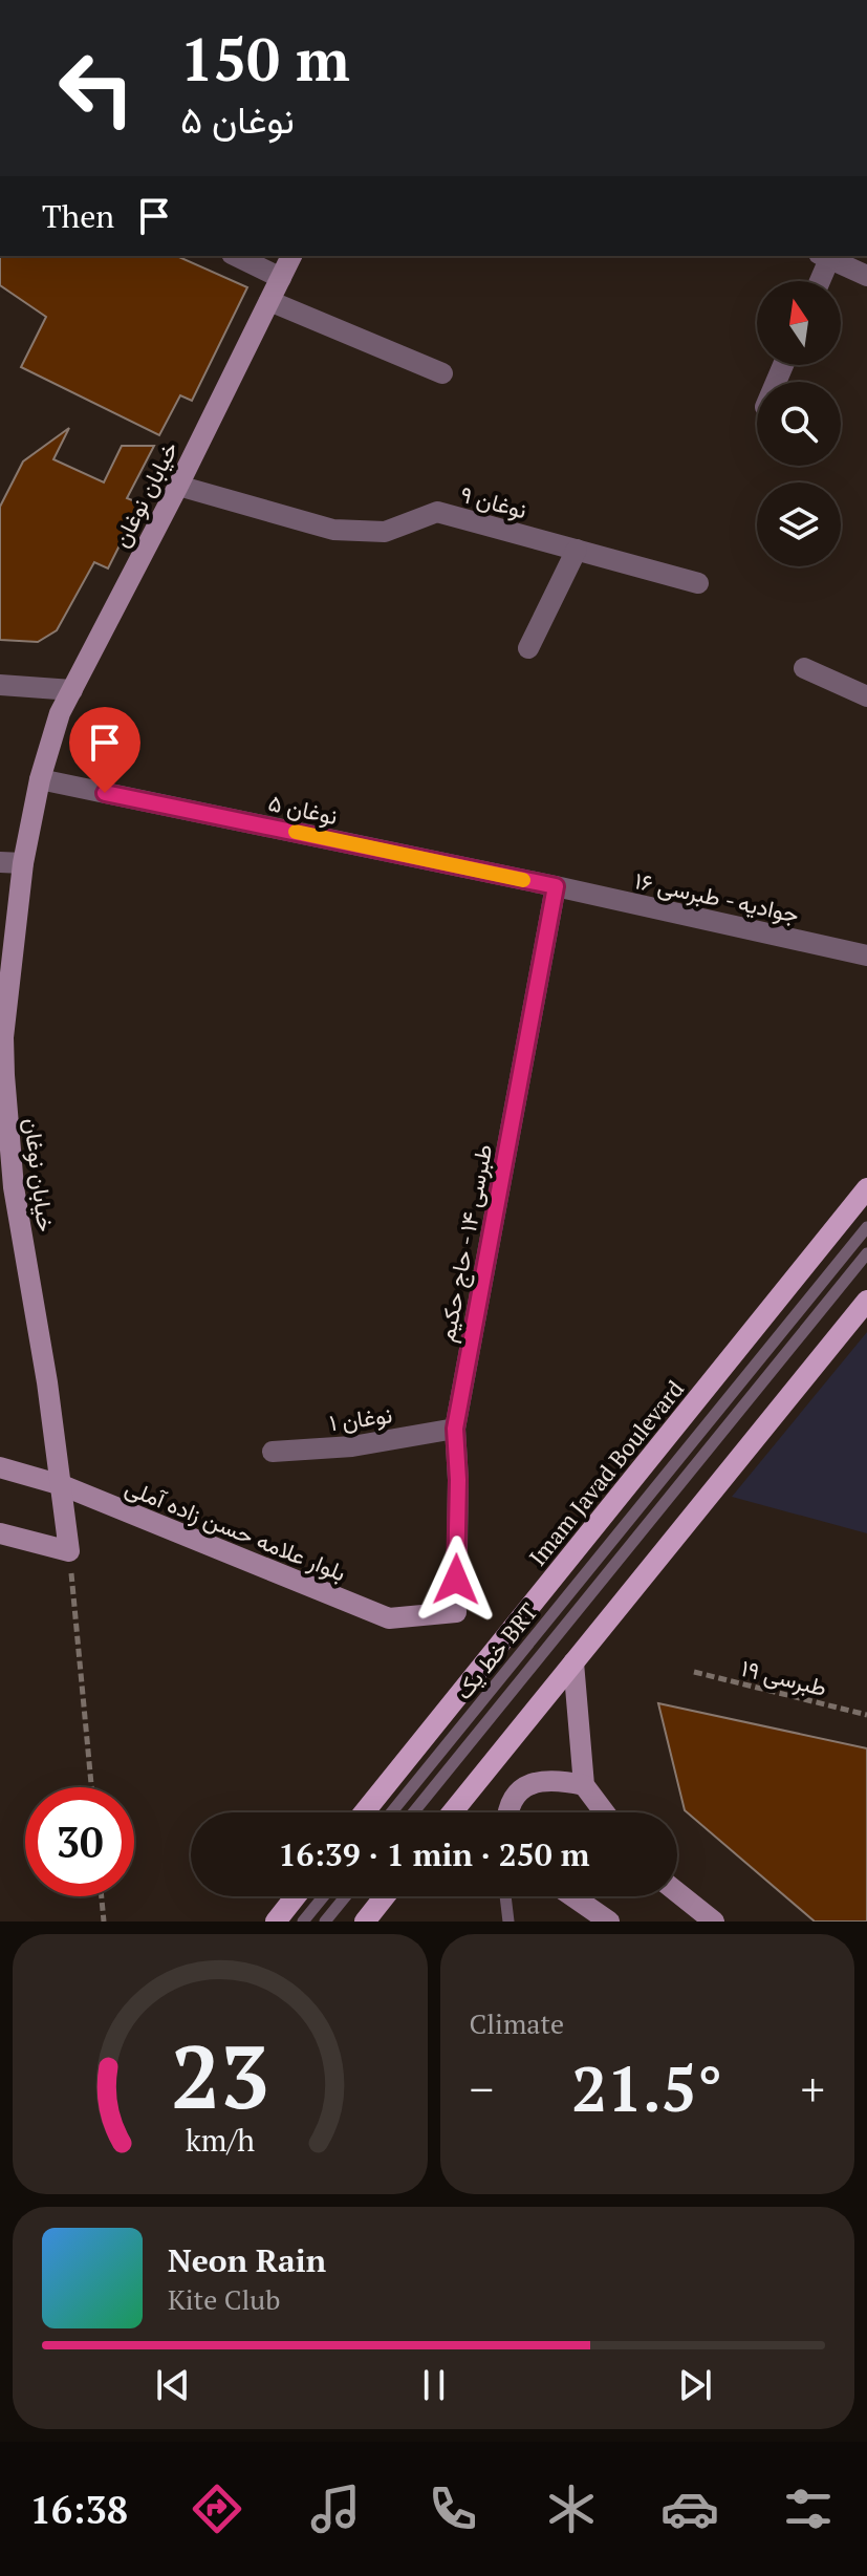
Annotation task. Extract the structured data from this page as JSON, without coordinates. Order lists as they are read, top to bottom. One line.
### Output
{"streets":{"main road":["Imam Javad Boulevard"],"street":["خیابان نوغان","نوغان ۹","نوغان ۵","جوادیه - طبرسی ۱۶","طبرسی ۱۴ - حاج حکیم","نوغان ۱","بلوار علامه حسن زاده آملی"],"lane":["خط یک BRT"],"path":["طبرسی ۱۹"]},"crossings":[["خیابان نوغان","نوغان ۹"],["خیابان نوغان","نوغان ۵"],["خیابان نوغان","بلوار علامه حسن زاده آملی"],["نوغان ۵","جوادیه - طبرسی ۱۶"],["نوغان ۵","طبرسی ۱۴ - حاج حکیم"],["جوادیه - طبرسی ۱۶","طبرسی ۱۴ - حاج حکیم"],["طبرسی ۱۴ - حاج حکیم","نوغان ۱"],["طبرسی ۱۴ - حاج حکیم","بلوار علامه حسن زاده آملی"]],"north":"top","page":{"turn":["150 m","نوغان ۵"],"then":"Then","limit":"30","trip":"16:39 · 1 min · 250 m","tile":"Climate","heat":["−","21.5°","+"],"song":["Neon Rain","Kite Club"],"tabs":"16:38","gauge":["23","km/h"]}}
